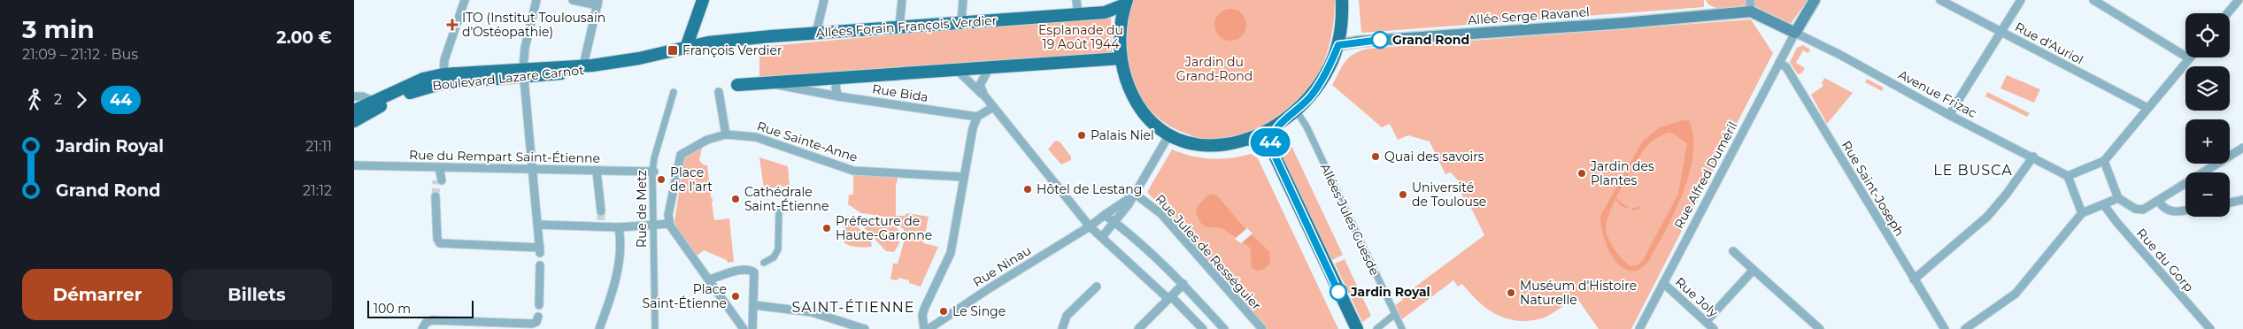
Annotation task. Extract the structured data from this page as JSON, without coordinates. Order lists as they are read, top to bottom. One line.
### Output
{"streets":{"main road":["Allée Serge Ravanel","Allées Forain François Verdier","Boulevard Lazare Carnot"],"street":["Rue d'Auriol","Rue Bida","Avenue Frizac","Rue Sainte-Anne","Rue du Rempart Saint-Étienne","Rue Alfred Duméril","Rue Saint-Joseph","Rue de Metz","Allées Jules Guesde","Rue Jules de Rességuier","Rue du Gorp","Rue Ninau","Rue Joly"]},"crossings":[["Allées Forain François Verdier","Boulevard Lazare Carnot"],["Avenue Frizac","Rue Alfred Duméril"],["Rue du Rempart Saint-Étienne","Rue de Metz"],["Rue Alfred Duméril","Rue Saint-Joseph"],["Rue Alfred Duméril","Rue Joly"],["Rue Jules de Rességuier","Rue Ninau"]],"districts":["LE BUSCA","SAINT-ÉTIENNE"],"parks":["Esplanade du 19 Août 1944","Jardin du Grand-Rond"],"places":{"health":["ITO (Institut Toulousain d'Ostéopathie)"],"other":["Grand Rond","Palais Niel","Quai des savoirs","Jardin des Plantes","Place de l'art","Hôtel de Lestang","Université de Toulouse","Cathédrale Saint-Étienne","Préfecture de Haute-Garonne","Jardin Royal","Muséum d'Histoire Naturelle","Place Saint-Étienne","Le Singe"],"transit":["François Verdier"]},"lines":["bus line 44"],"scale_bar":"100 m","page":{"heading":["3 min","21:09 – 21:12 · Bus","2.00 €"],"on_map":"44","map_buttons":["+","−"],"legs":["2","44"],"list":[{"name":"Jardin Royal","value":"21:11"},{"name":"Grand Rond","value":"21:12"}],"buttons":["Démarrer","Billets"],"scale":"100 m"}}
